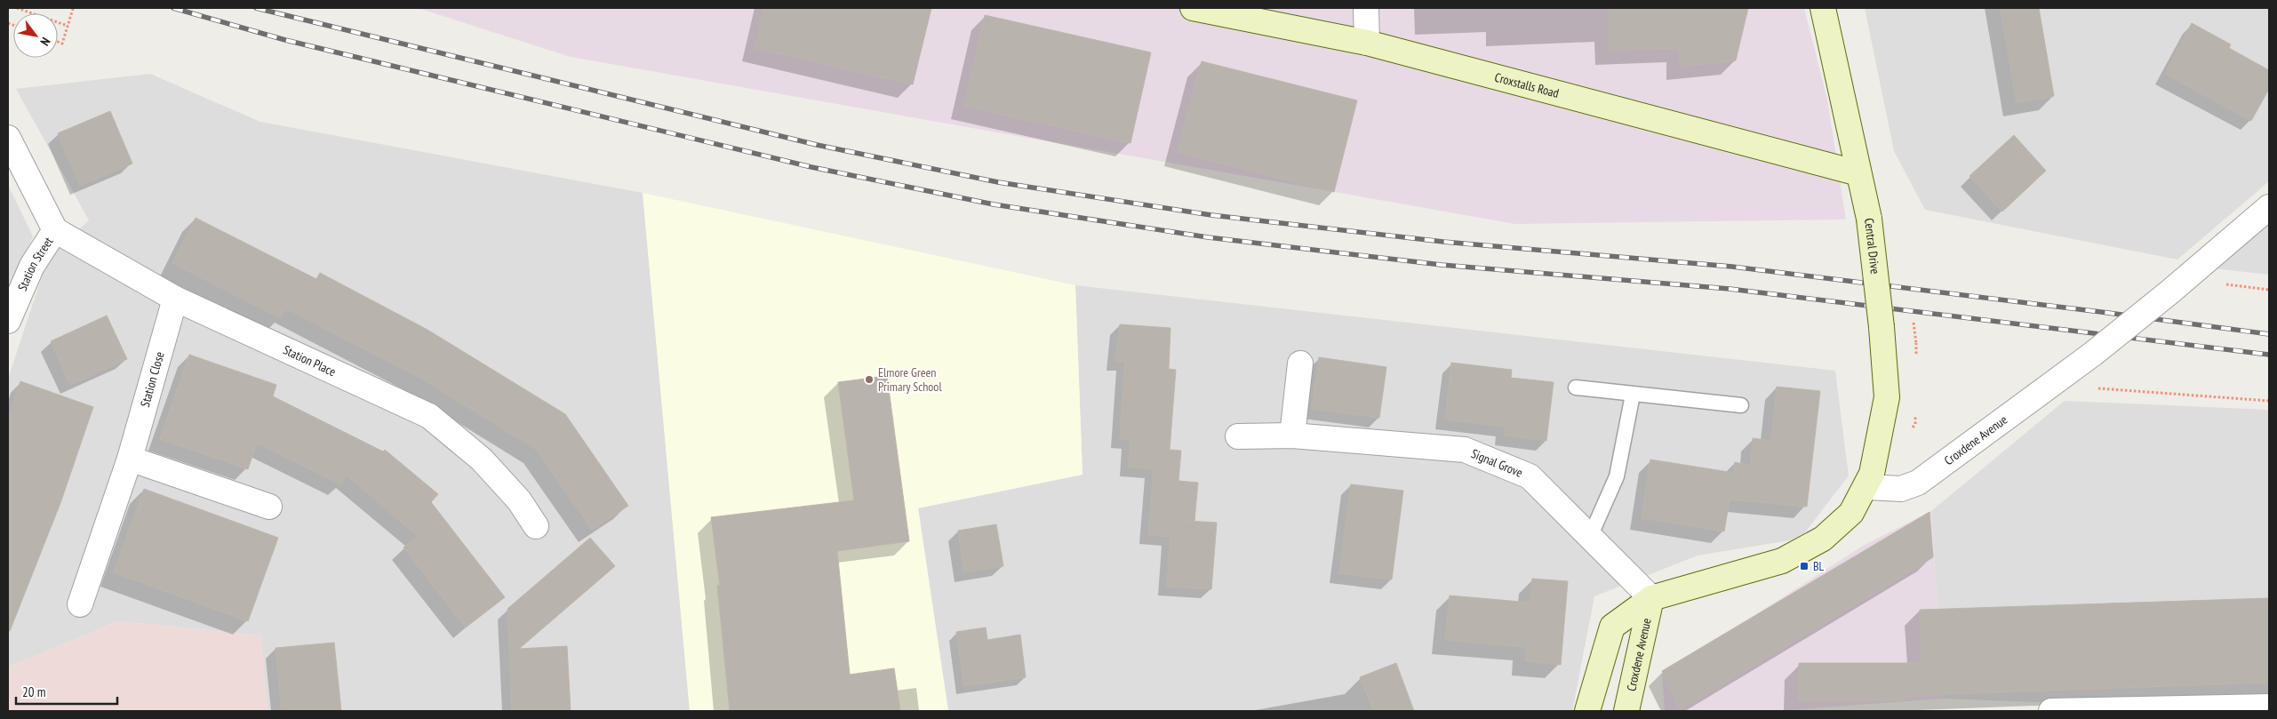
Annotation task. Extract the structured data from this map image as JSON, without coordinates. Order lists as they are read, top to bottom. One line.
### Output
{"streets":{"street":["Croxstalls Road","Central Drive","Station Street","Station Place","Station Close","Croxdene Avenue","Signal Grove"]},"crossings":[["Croxstalls Road","Central Drive"],["Central Drive","Croxdene Avenue"],["Station Street","Station Place"],["Station Place","Station Close"],["Croxdene Avenue","Signal Grove"]],"places":{"other":["Elmore Green Primary School"],"transit":["BL"]},"scale_bar":"20 m","north":"bottom right"}
